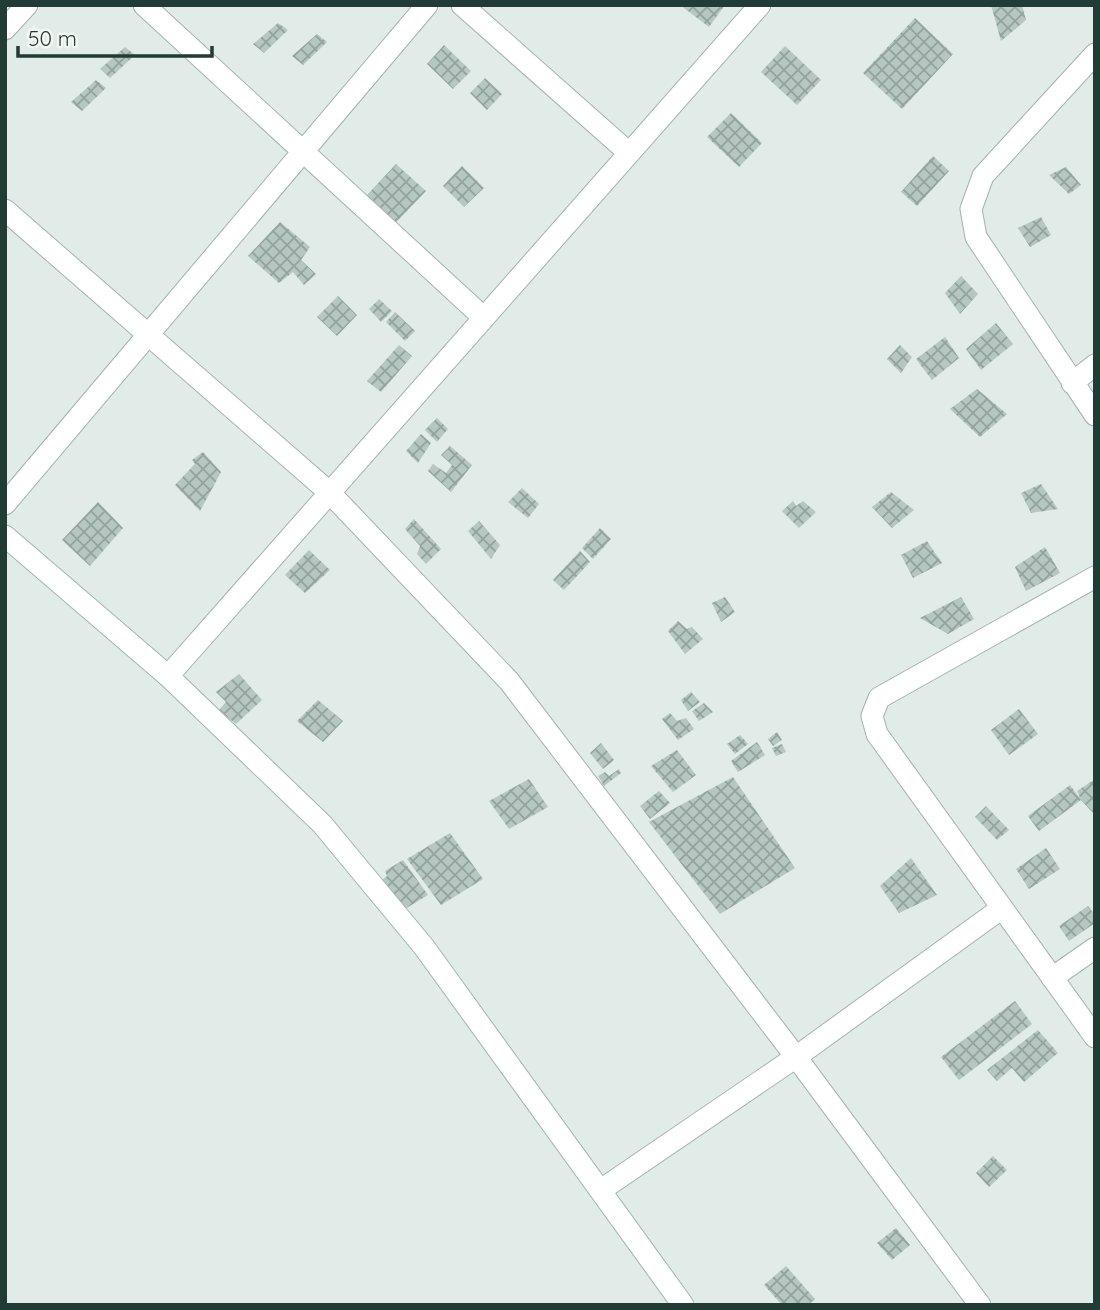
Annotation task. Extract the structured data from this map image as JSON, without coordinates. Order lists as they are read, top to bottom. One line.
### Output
{"scale_bar":"50 m"}
